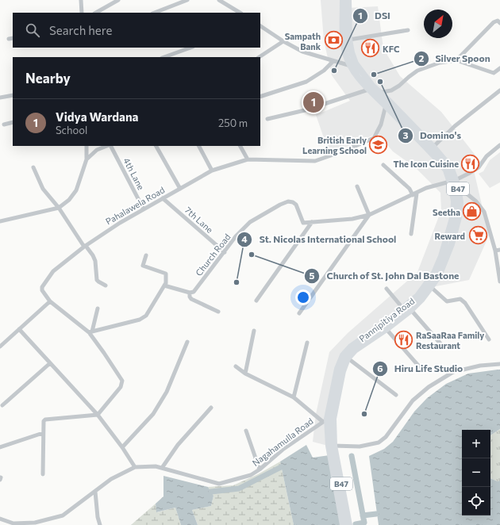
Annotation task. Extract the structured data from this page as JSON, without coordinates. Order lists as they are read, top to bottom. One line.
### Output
{"streets":{"main road":["B47","Pannipitiya Road"],"street":["4th Lane","Pahalawela Road","7th Lane","Church Road","Nagahamulla Road"]},"crossings":[["4th Lane","Pahalawela Road"],["Pahalawela Road","7th Lane"],["Pahalawela Road","Pannipitiya Road"],["7th Lane","Church Road"],["Church Road","Pannipitiya Road"],["Pannipitiya Road","Nagahamulla Road"]],"places":{"bank":["Sampath Bank"],"restaurant":["KFC","The Icon Cuisine","RaSaaRaa Family Restaurant"],"other":["DSI","Silver Spoon","Domino's","Church of St. John Dal Bastone","St. Nicolas International School","Hiru Life Studio"],"school or university":["British Early Learning School"],"shop":["Seetha"],"supermarket":["Reward"]},"north":"top right","page":{"search":"Search here","heading":"Nearby","pins":"1","list":[{"mark":"1","name":"Vidya Wardana","note":"School","value":"250 m"}],"map_buttons":["+","−"]}}
